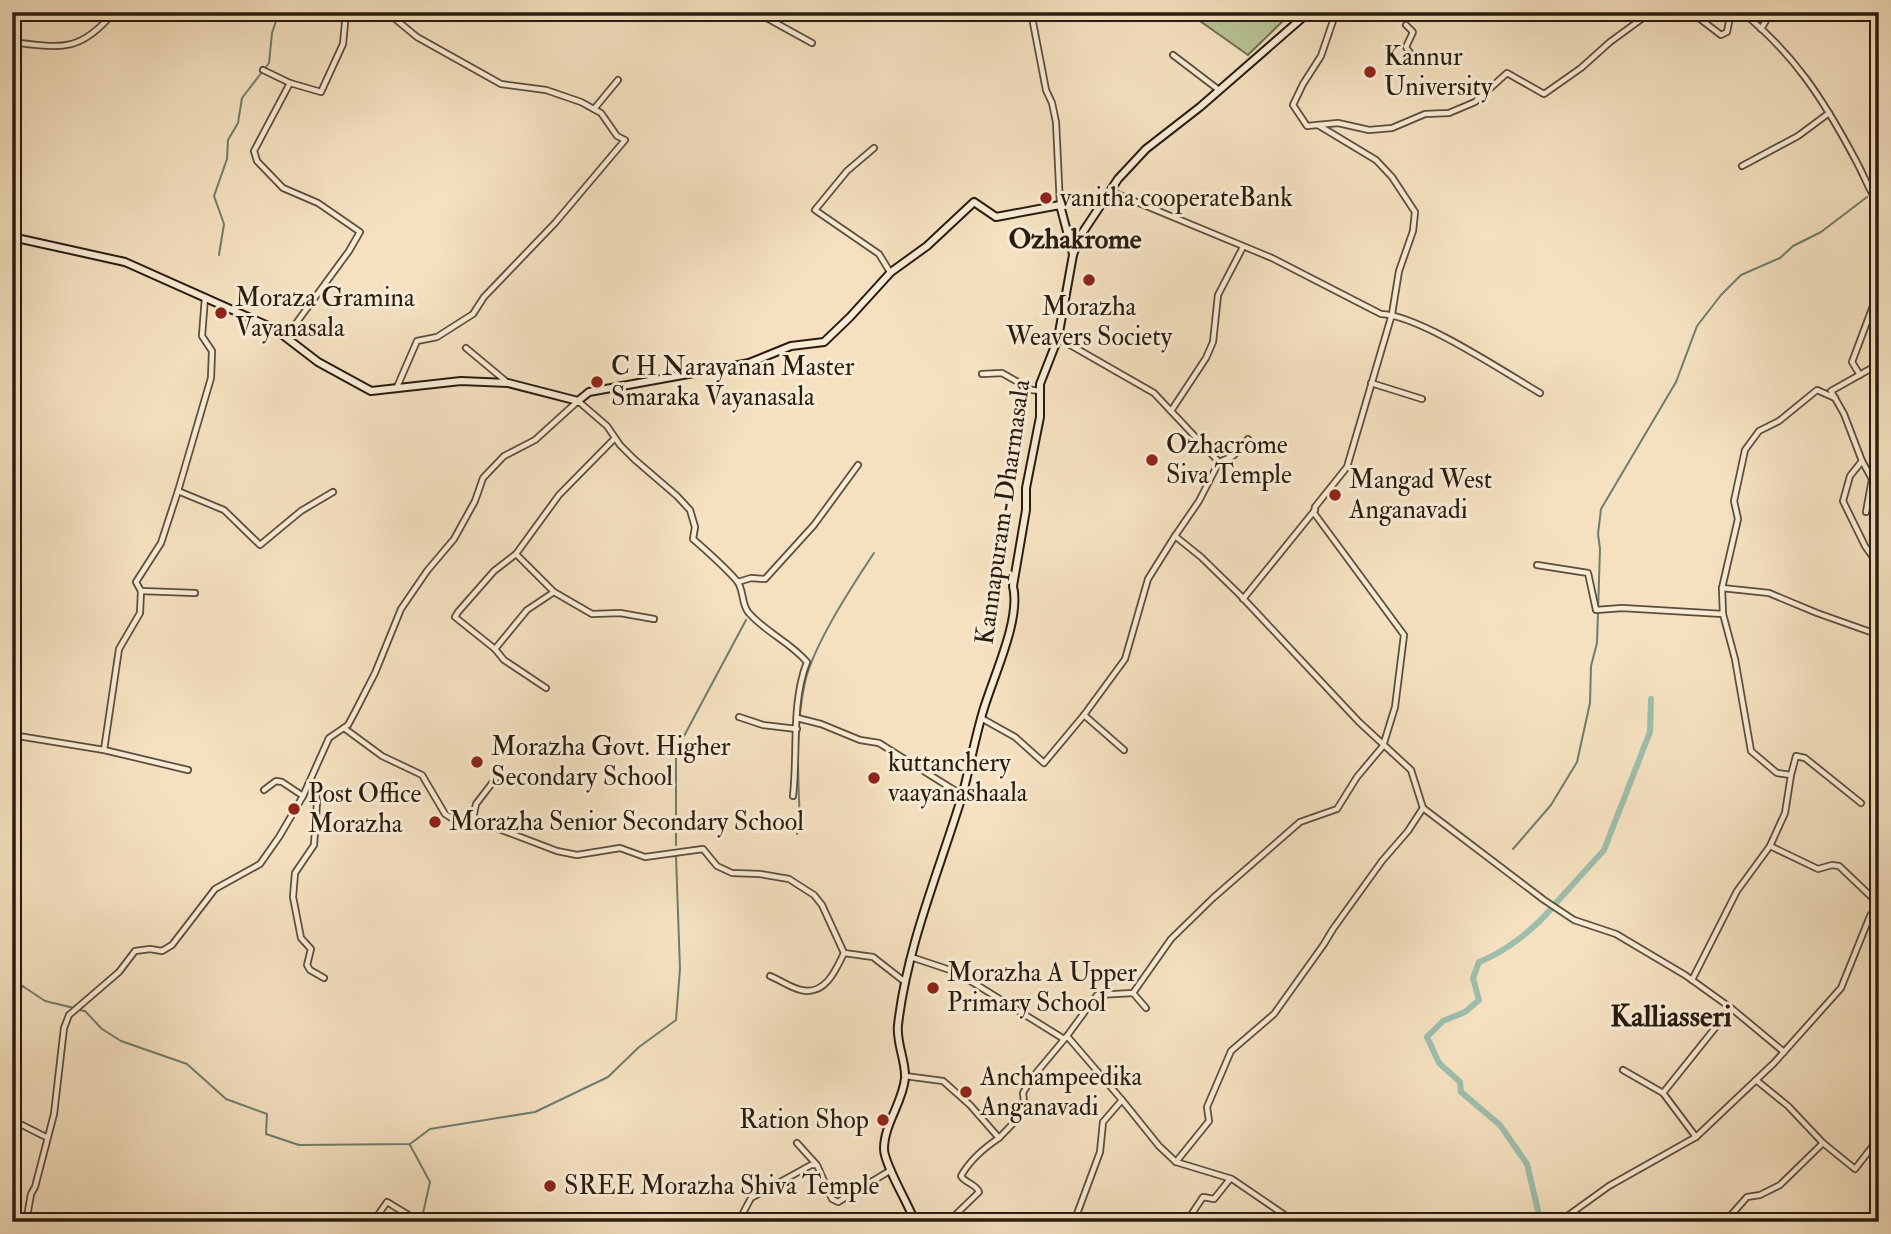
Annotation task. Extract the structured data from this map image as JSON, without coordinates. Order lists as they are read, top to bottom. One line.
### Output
{"streets":{"main road":["Kannapuram-Dharmasala"]},"districts":["Ozhakrome","Kalliasseri"],"places":["Kannur University","vanitha cooperateBank","Morazha Weavers Society","Moraza Gramina Vayanasala","C H Narayanan Master Smaraka Vayanasala","Ozhacrome Siva Temple","Mangad West Anganavadi","Morazha Govt. Higher Secondary School","kuttanchery vaayanashaala","Post Office Morazha","Morazha Senior Secondary School","Morazha A Upper Primary School","Anchampeedika Anganavadi","Ration Shop","SREE Morazha Shiva Temple"]}
